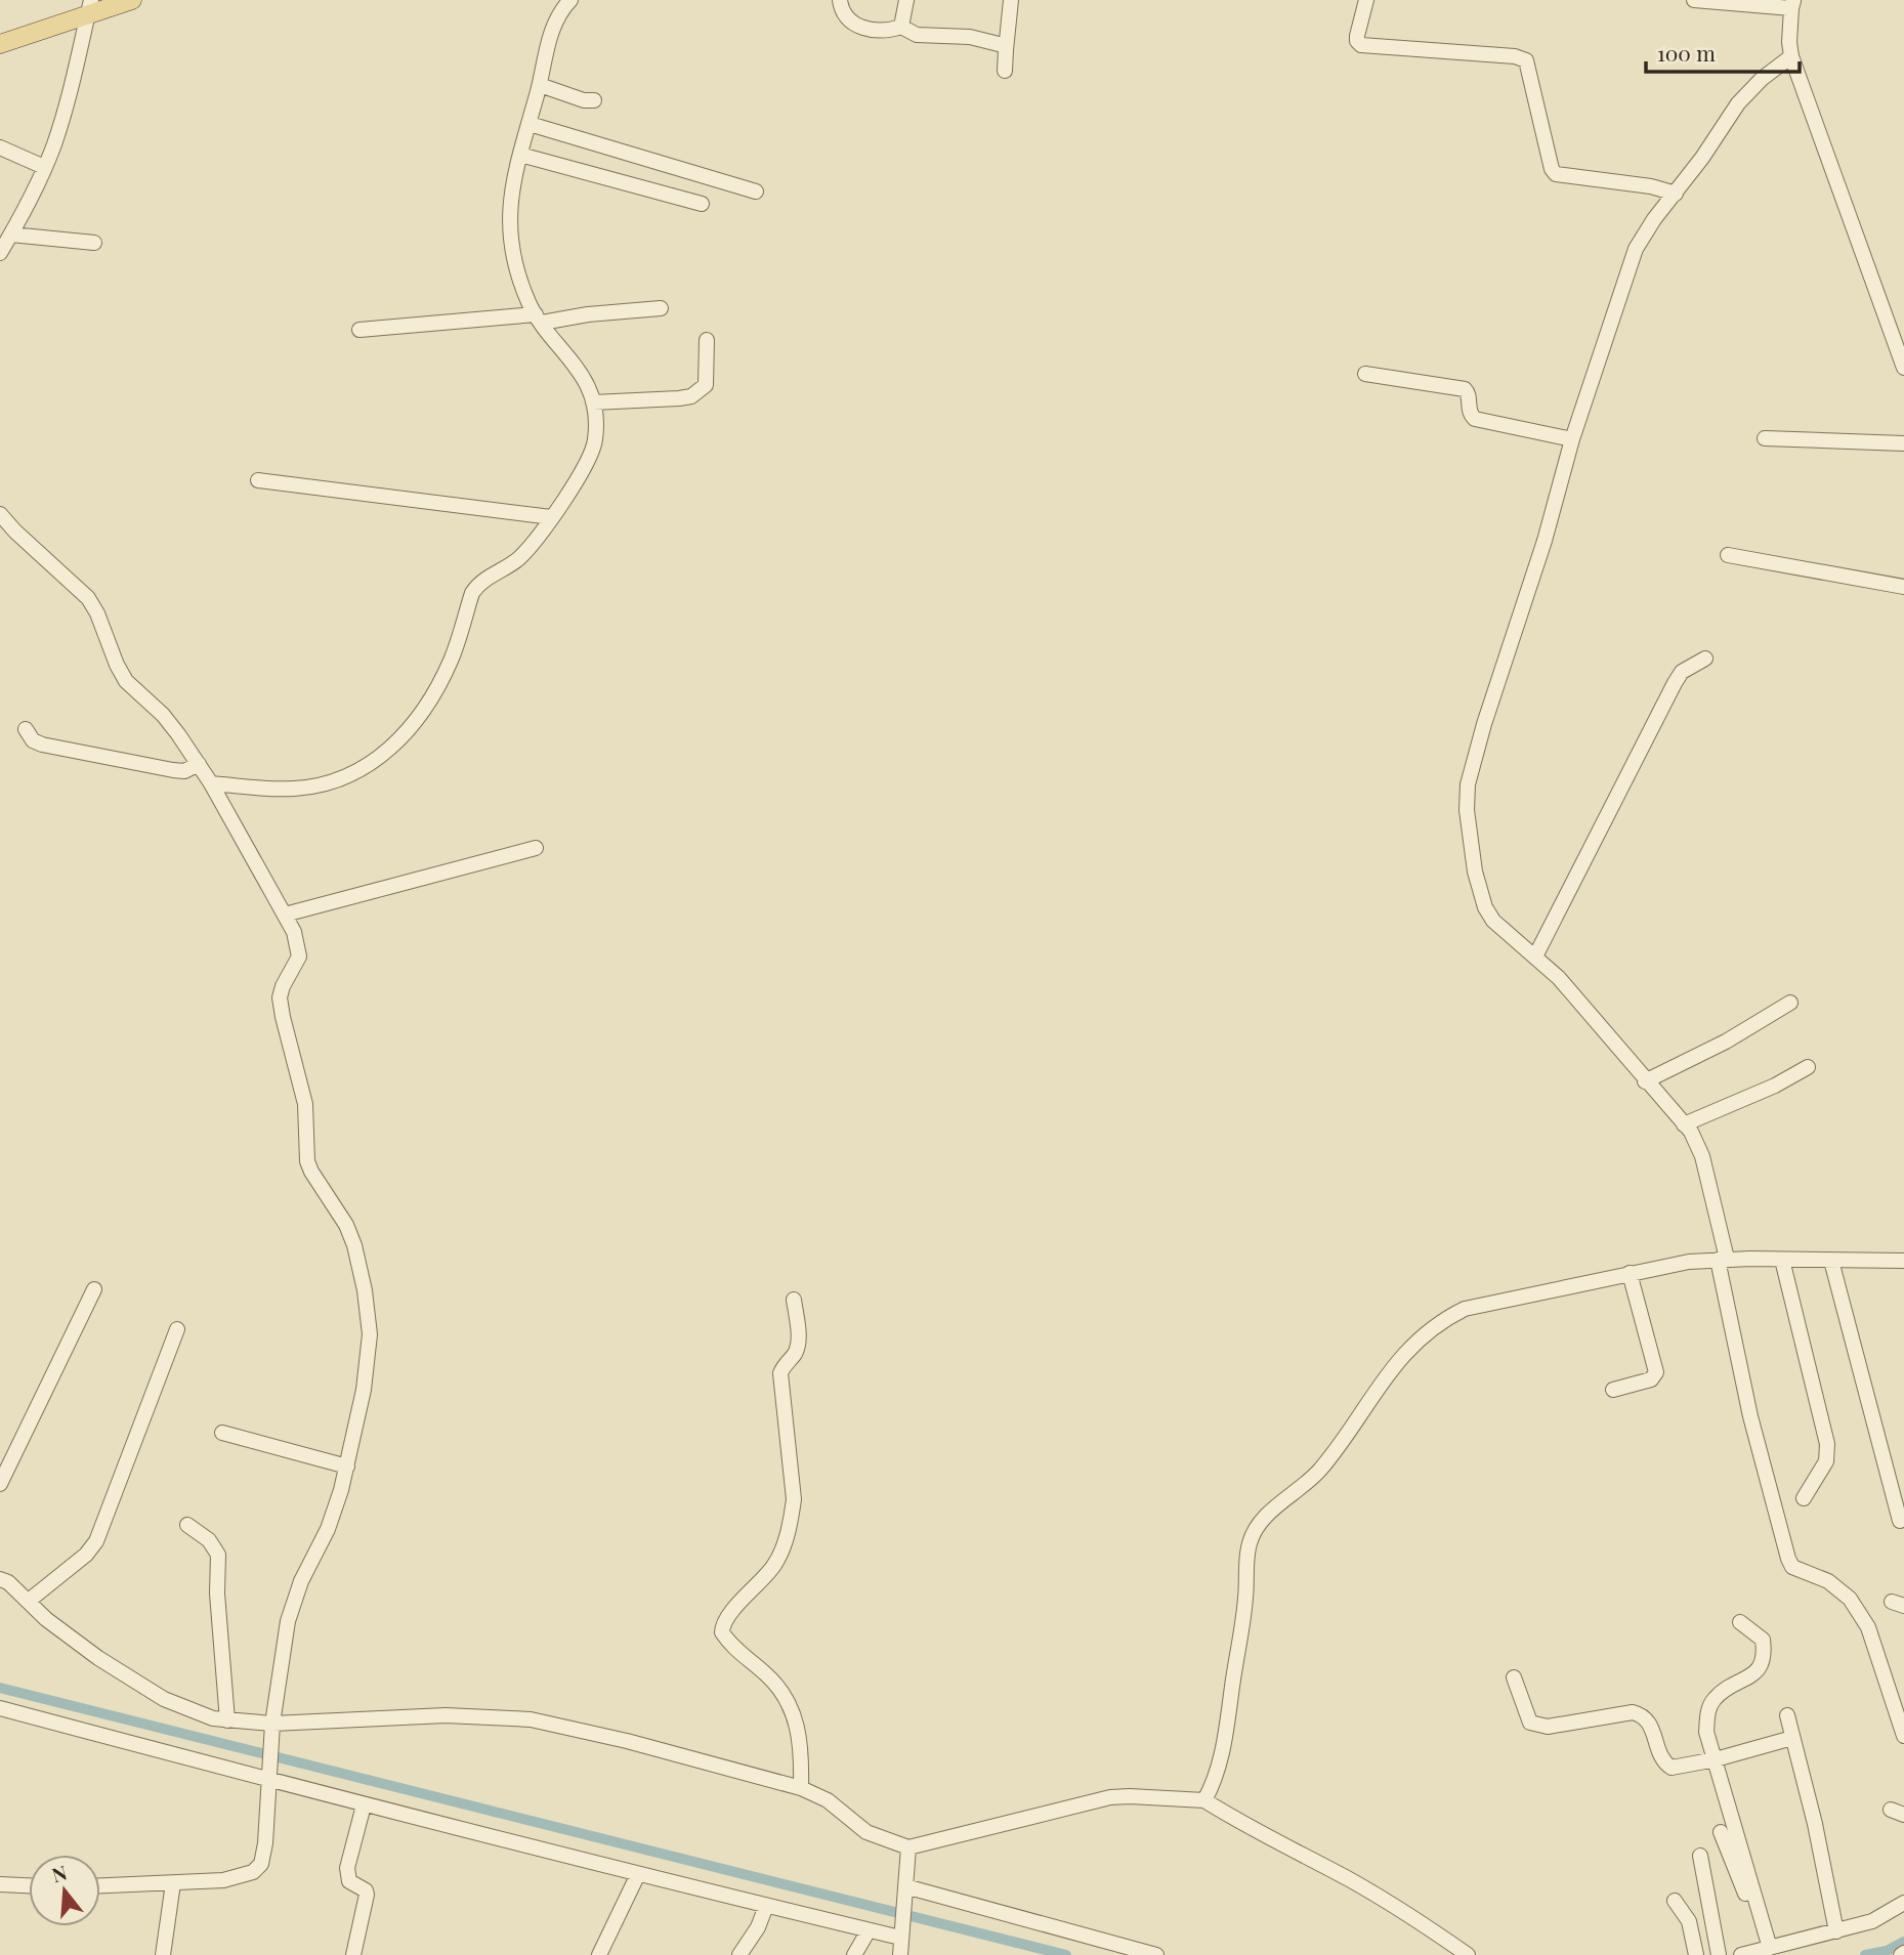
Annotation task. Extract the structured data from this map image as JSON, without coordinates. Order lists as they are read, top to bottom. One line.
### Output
{"scale_bar":"100 m","north":"top"}
